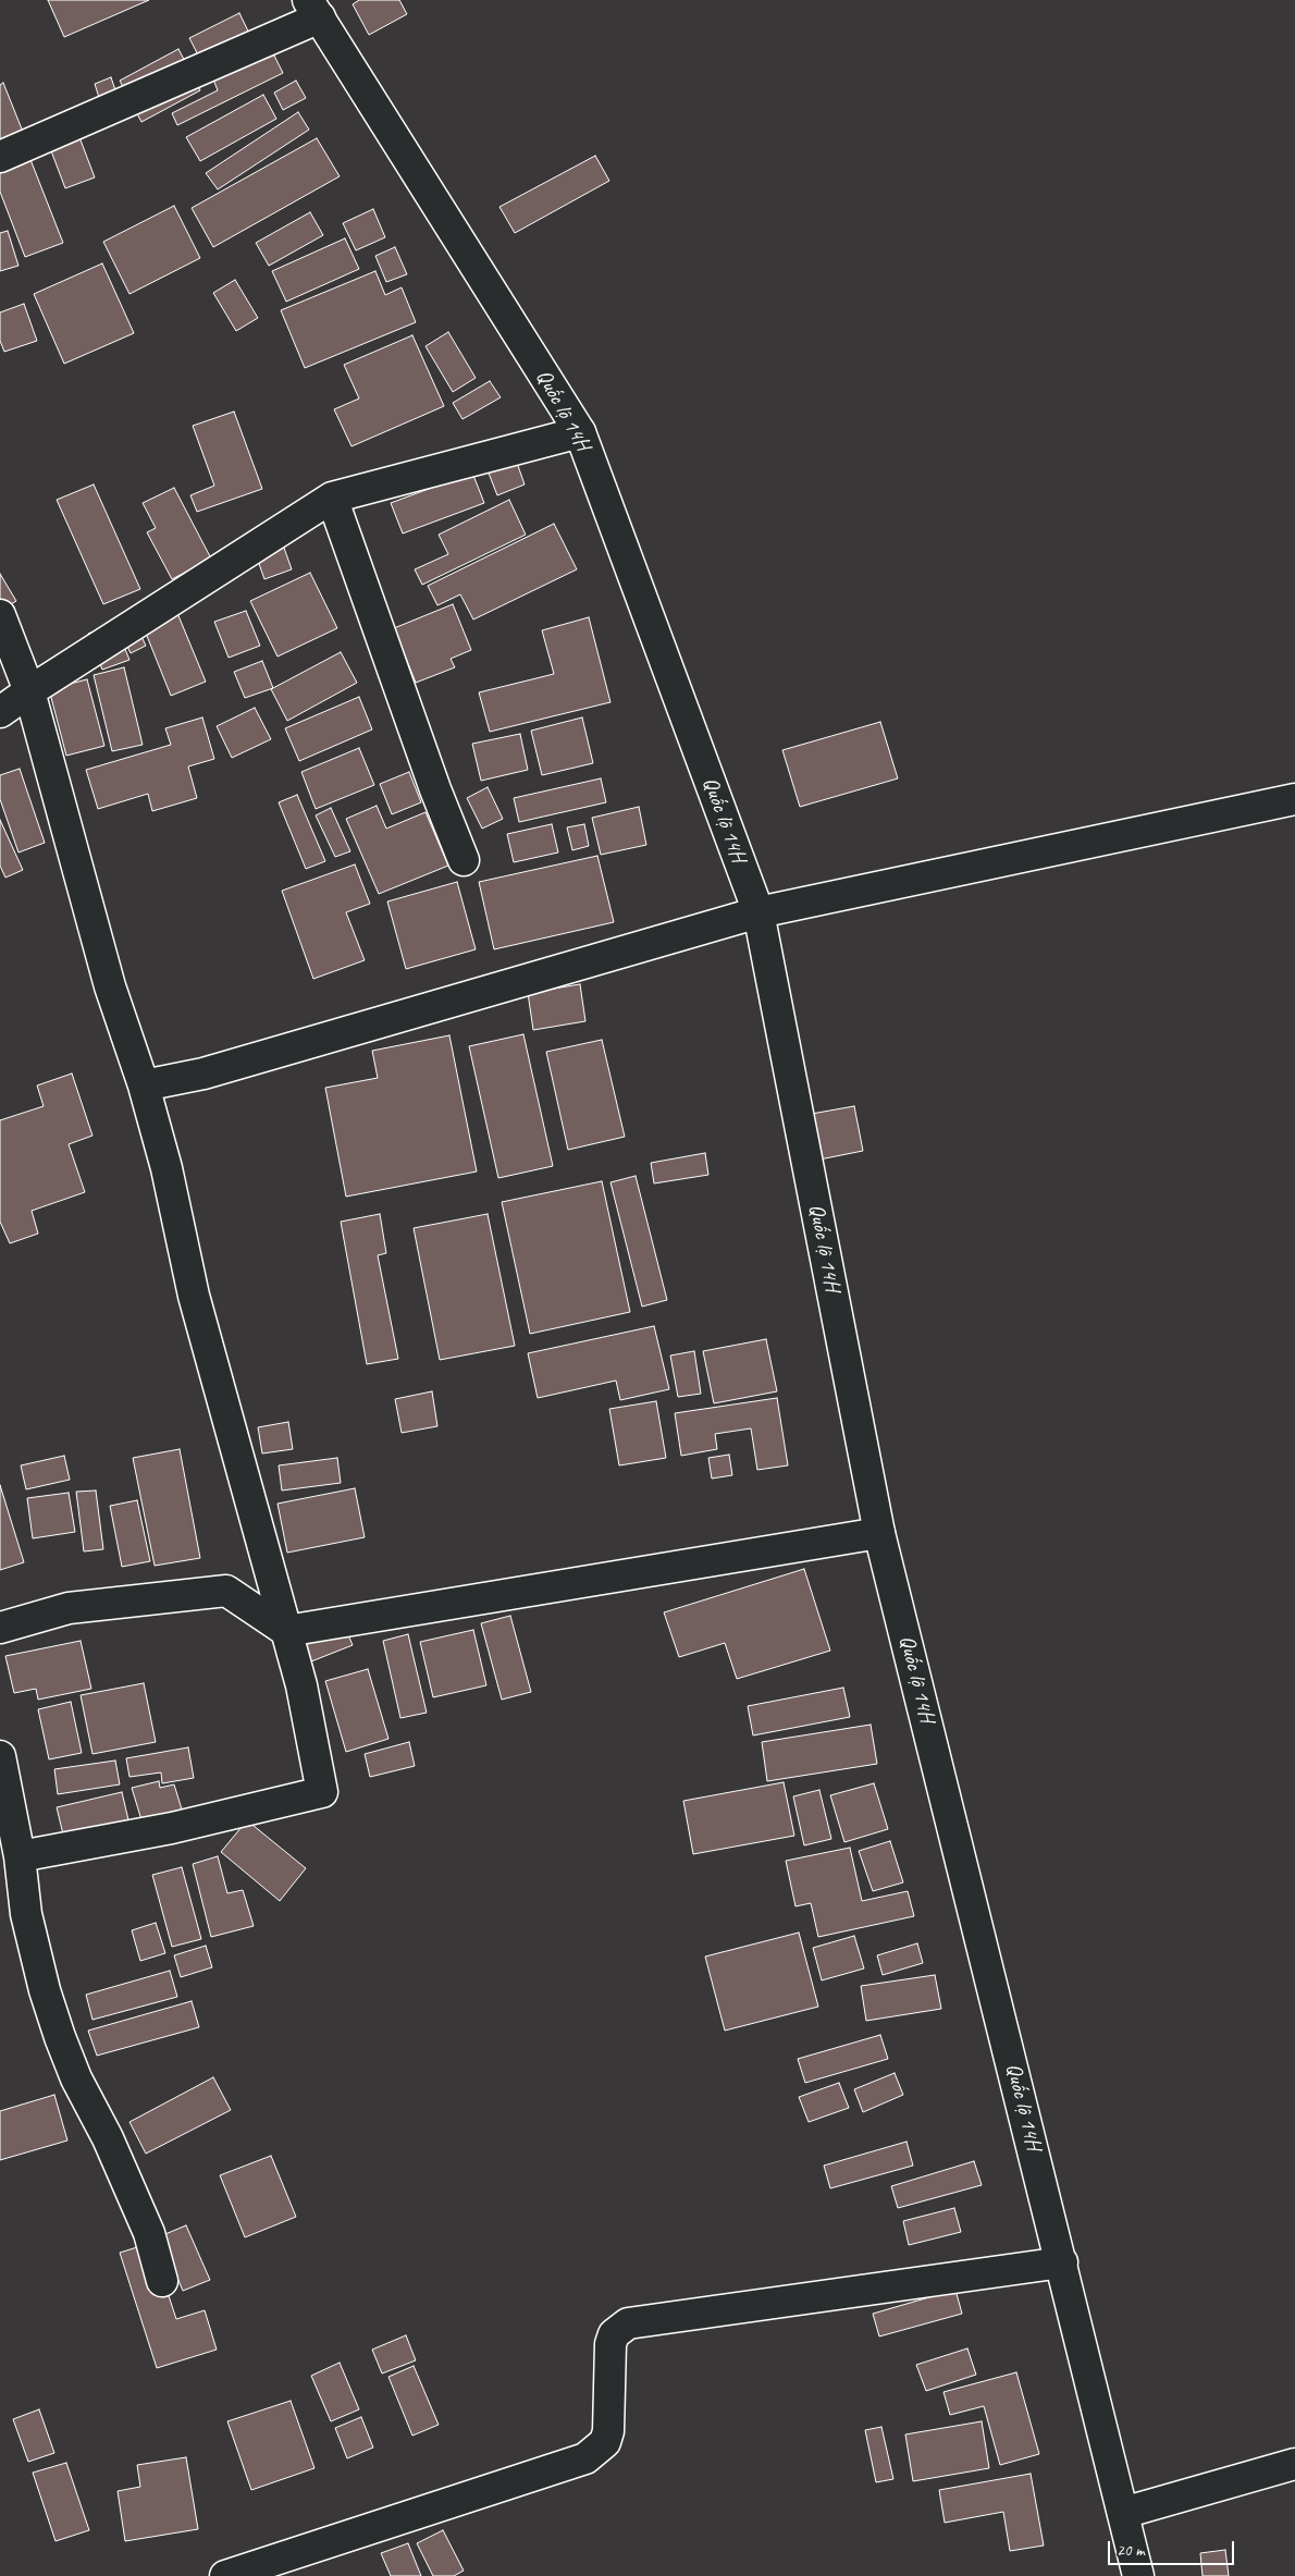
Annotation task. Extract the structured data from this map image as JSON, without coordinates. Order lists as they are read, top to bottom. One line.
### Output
{"streets":{"street":["Quốc lộ 14H"]},"scale_bar":"20 m"}
